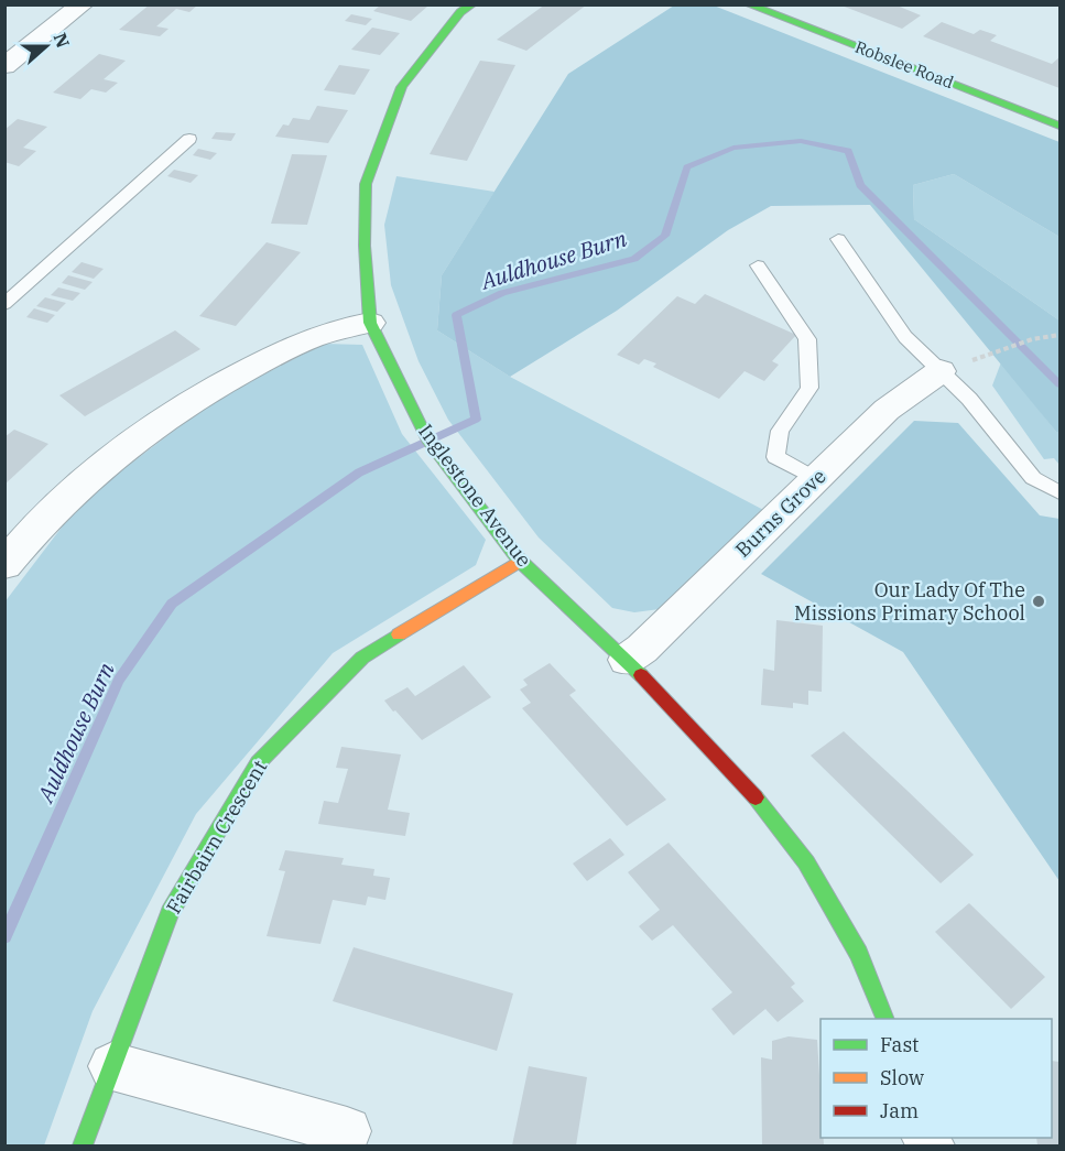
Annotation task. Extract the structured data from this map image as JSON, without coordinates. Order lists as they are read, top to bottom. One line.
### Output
{"streets":{"street":["Robslee Road","Inglestone Avenue","Burns Grove","Fairbairn Crescent"]},"crossings":[["Inglestone Avenue","Burns Grove"],["Inglestone Avenue","Fairbairn Crescent"]],"water":["Auldhouse Burn"],"places":["Our Lady Of The Missions Primary School"],"legend":["Fast","Slow","Jam"],"north":"right"}
